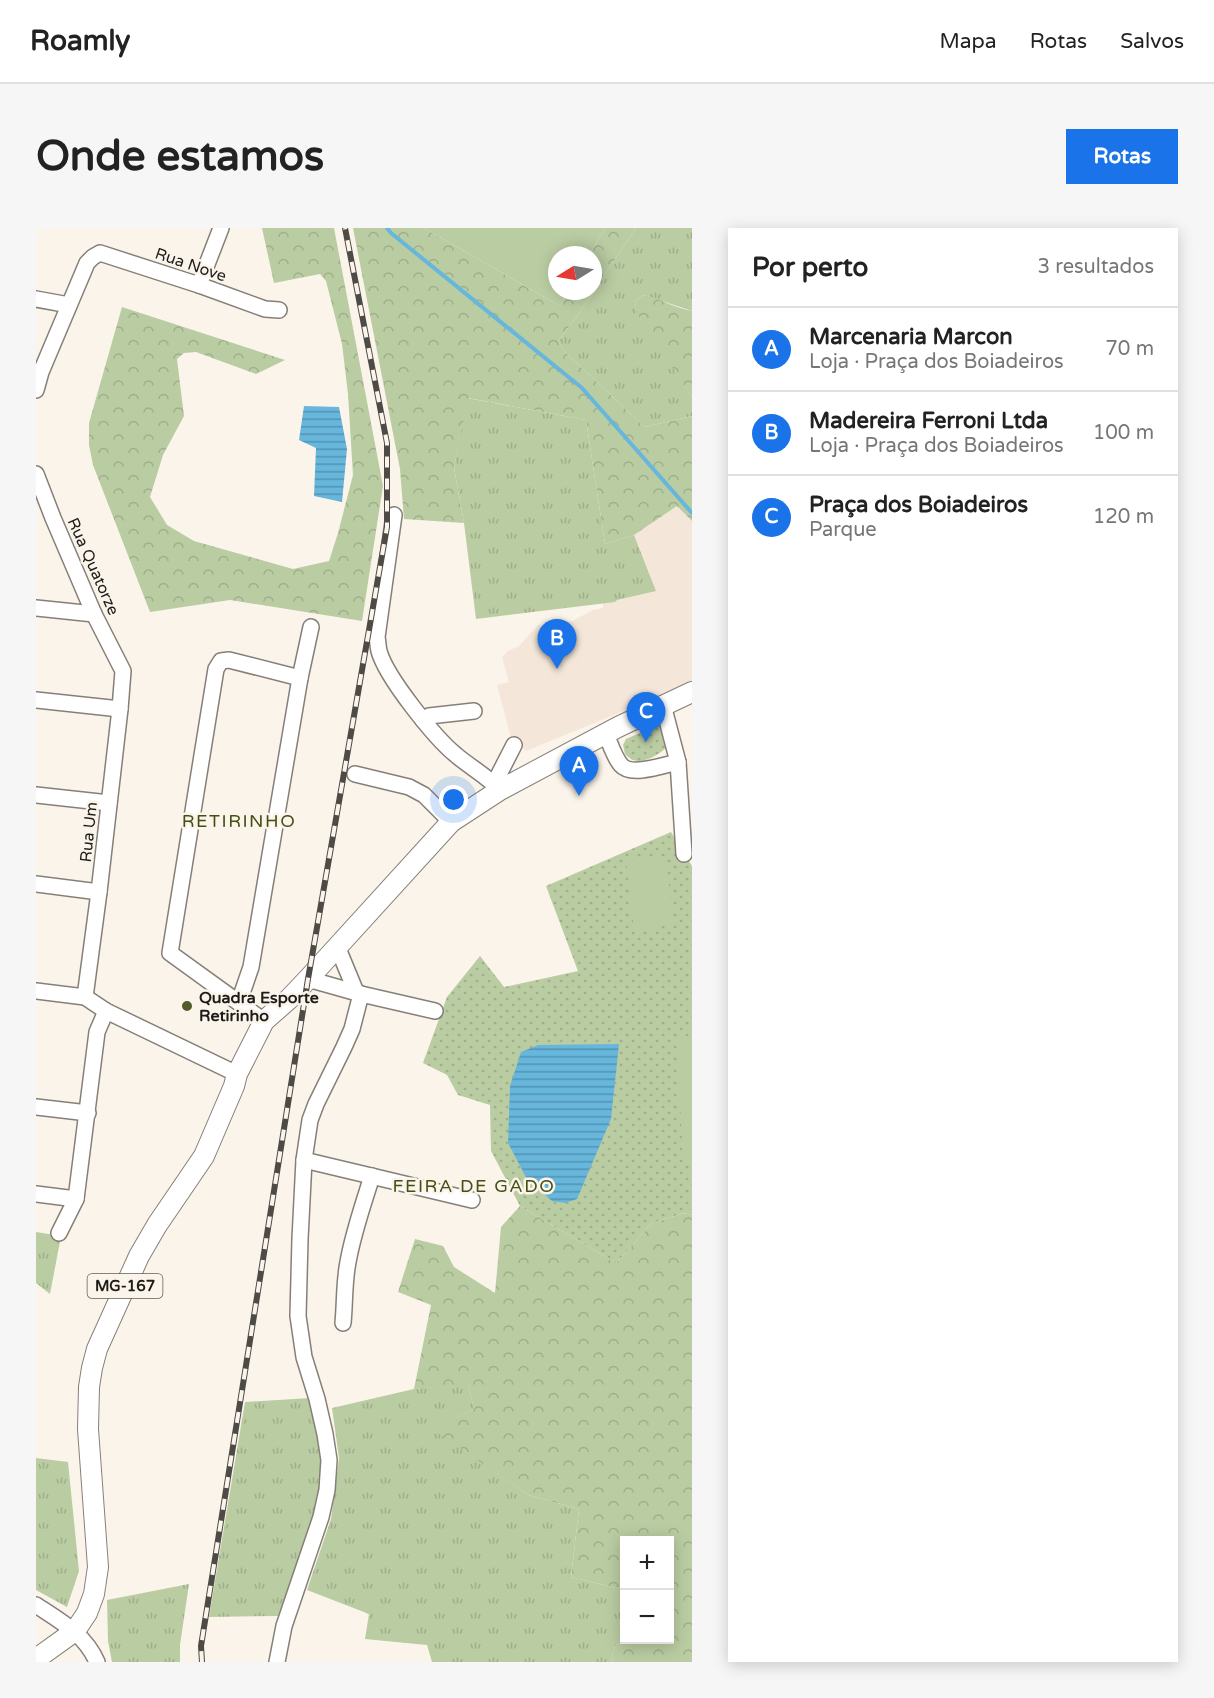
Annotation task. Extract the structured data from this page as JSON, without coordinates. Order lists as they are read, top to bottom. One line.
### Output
{"streets":{"main road":["MG-167"],"street":["Rua Nove","Rua Quatorze","Rua Um"]},"crossings":[["Rua Quatorze","Rua Um"]],"districts":["RETIRINHO","FEIRA DE GADO"],"places":["Quadra Esporte Retirinho"],"north":"left","page":{"header":"Roamly","nav":["Mapa","Rotas","Salvos"],"buttons":"Rotas","title":"Onde estamos","heading":["Por perto","3 resultados"],"list":[{"mark":"A","name":"Marcenaria Marcon","note":"Loja · Praça dos Boiadeiros","value":"70 m"},{"mark":"B","name":"Madereira Ferroni Ltda","note":"Loja · Praça dos Boiadeiros","value":"100 m"},{"mark":"C","name":"Praça dos Boiadeiros","note":"Parque","value":"120 m"}],"pins":["B","C","A"],"map_buttons":["+","−"]}}
